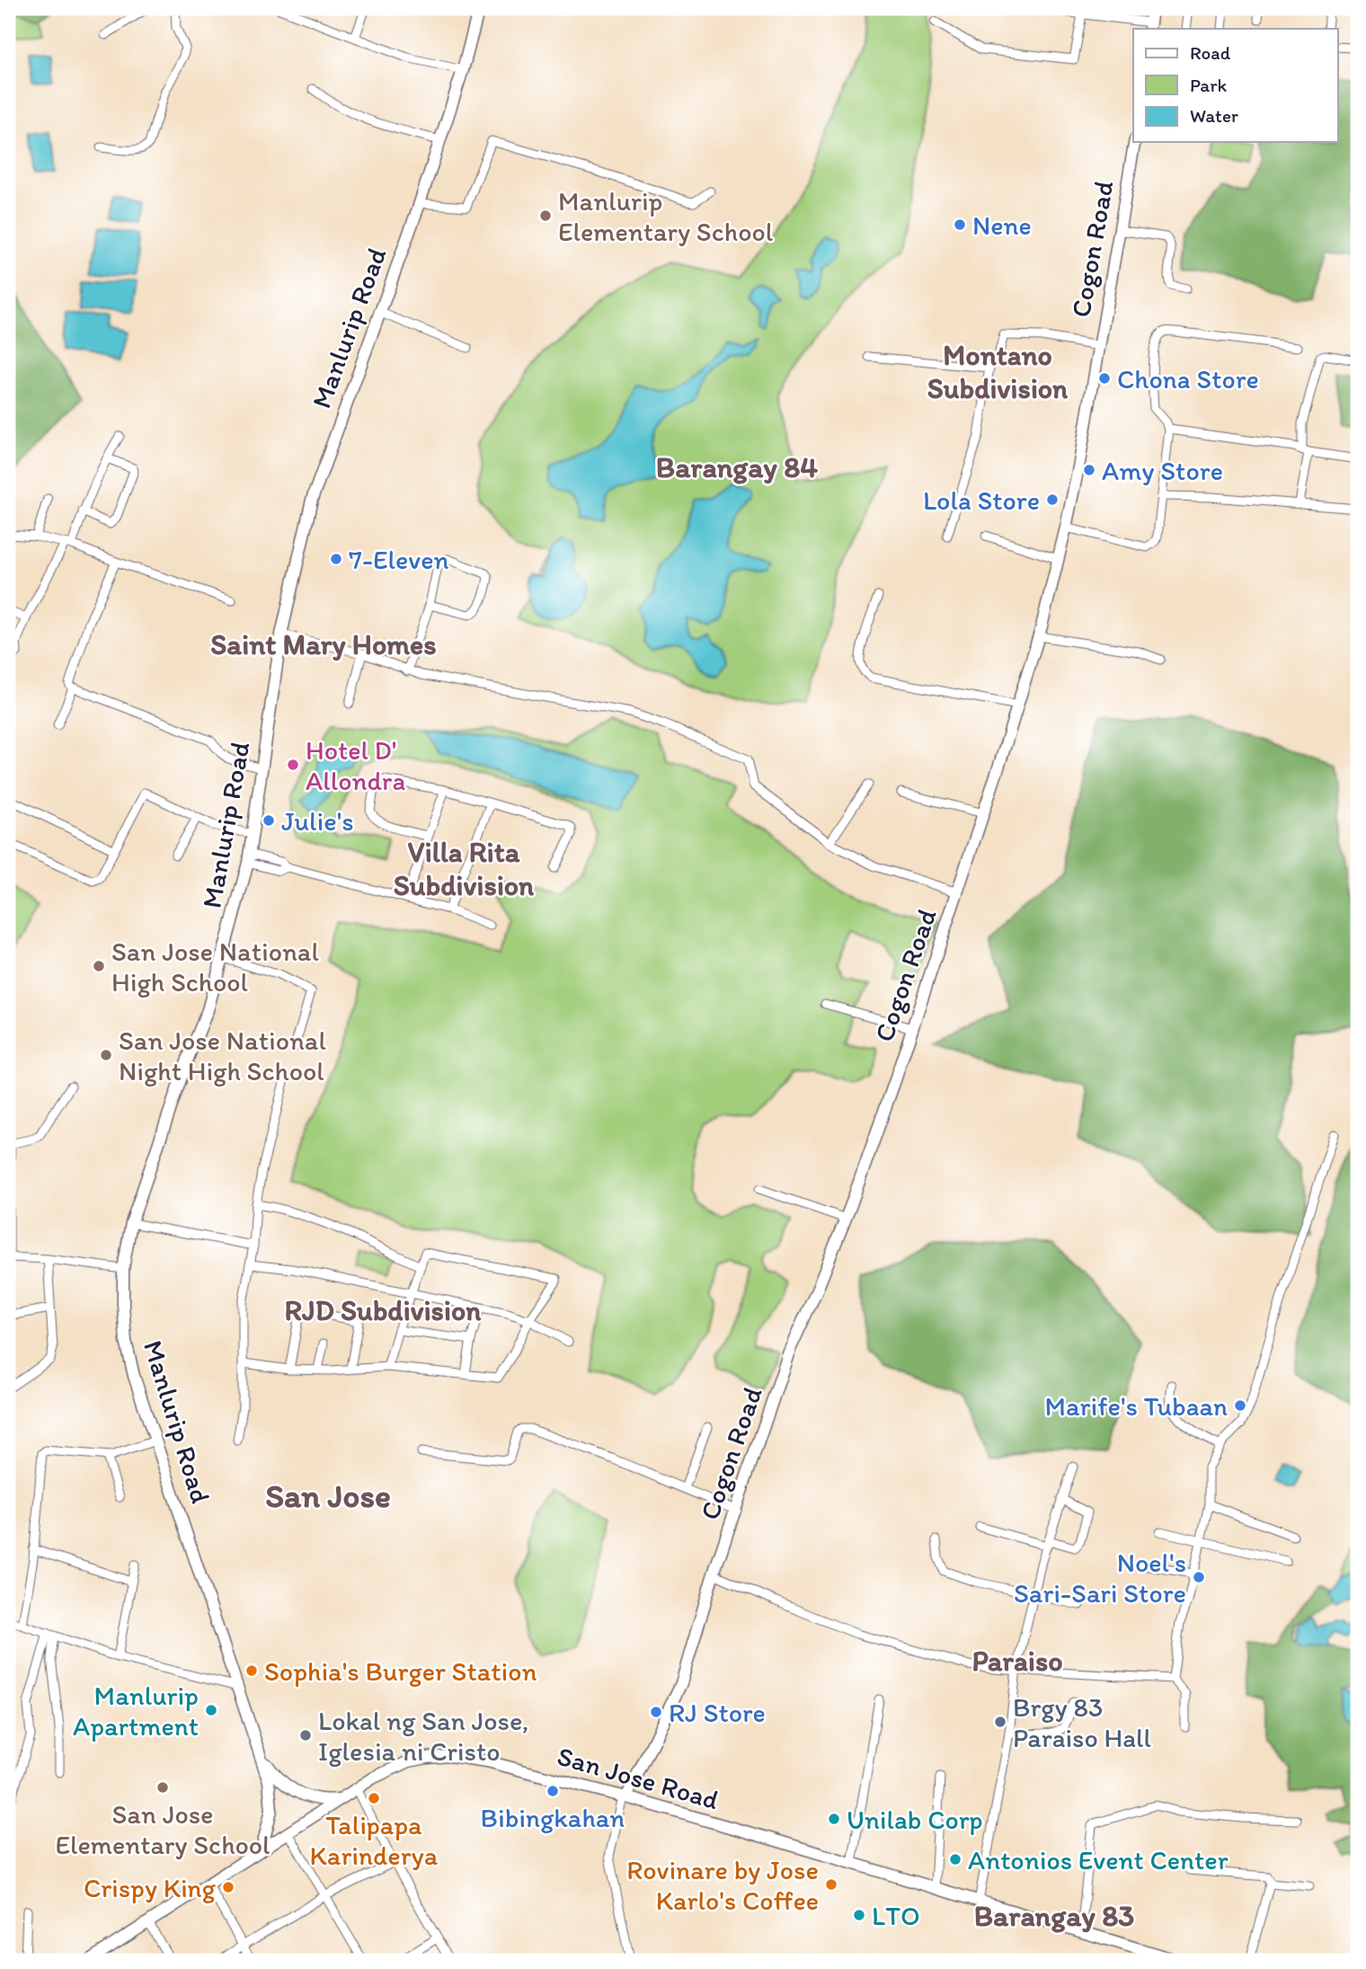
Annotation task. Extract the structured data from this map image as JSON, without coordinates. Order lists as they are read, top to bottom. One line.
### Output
{"streets":{"main road":["Cogon Road","Manlurip Road","San Jose Road"]},"crossings":[["Cogon Road","San Jose Road"],["Manlurip Road","San Jose Road"]],"districts":["Montano Subdivision","Barangay 84","Saint Mary Homes","Villa Rita Subdivision","RJD Subdivision","San Jose","Paraiso","Barangay 83"],"places":["Manlurip Elementary School","Nene","Chona Store","Amy Store","Lola Store","7-Eleven","Hotel D' Allondra","Julie's","San Jose National High School","San Jose National Night High School","Marife's Tubaan","Noel's Sari-Sari Store","Sophia's Burger Station","Manlurip Apartment","RJ Store","Brgy 83 Paraiso Hall","Lokal ng San Jose, Iglesia ni Cristo","San Jose Elementary School","Bibingkahan","Talipapa Karinderya","Unilab Corp","Antonios Event Center","Rovinare by Jose Karlo's Coffee","Crispy King","LTO"],"legend":["Road","Park","Water"]}
